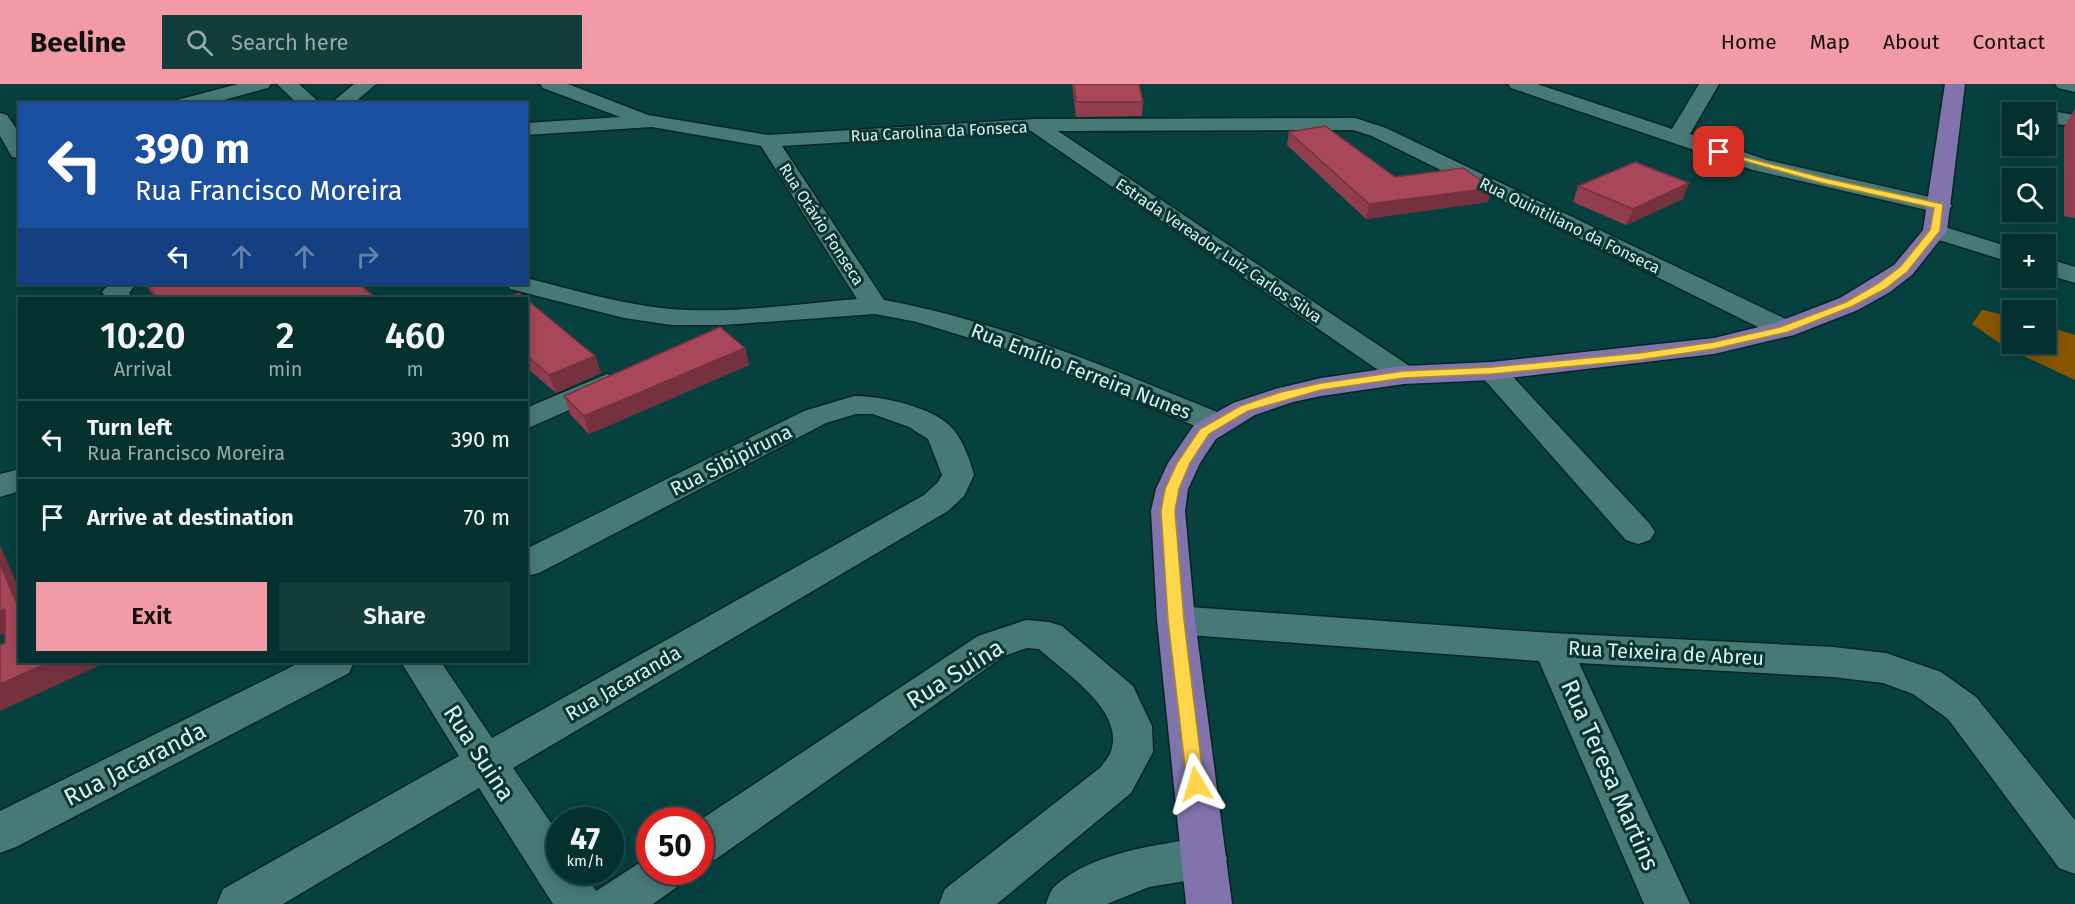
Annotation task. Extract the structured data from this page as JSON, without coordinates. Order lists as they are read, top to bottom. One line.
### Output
{"streets":{"street":["Rua Carolina da Fonseca","Rua Otávio Fonseca","Rua Quintiliano da Fonseca","Estrada Vereador Luiz Carlos Silva","Rua Emílio Ferreira Nunes","Rua Sibipiruna","Rua Teixeira de Abreu","Rua Suina","Rua Jacaranda","Rua Teresa Martins"]},"crossings":[["Rua Carolina da Fonseca","Rua Otávio Fonseca"],["Rua Carolina da Fonseca","Rua Quintiliano da Fonseca"],["Rua Carolina da Fonseca","Estrada Vereador Luiz Carlos Silva"],["Rua Otávio Fonseca","Rua Emílio Ferreira Nunes"],["Rua Sibipiruna","Rua Jacaranda"],["Rua Teixeira de Abreu","Rua Teresa Martins"],["Rua Suina","Rua Jacaranda"]],"page":{"header":"Beeline","search":"Search here","nav":["Home","Map","About","Contact"],"map_buttons":["+","−"],"turn":["390 m","Rua Francisco Moreira"],"eta":["10:20","Arrival","2","min","460","m"],"list":[{"name":"Turn left","note":"Rua Francisco Moreira","value":"390 m"},{"name":"Arrive at destination","value":"70 m"}],"buttons":["Exit","Share"],"speed":"47 km/h","limit":"50"}}
